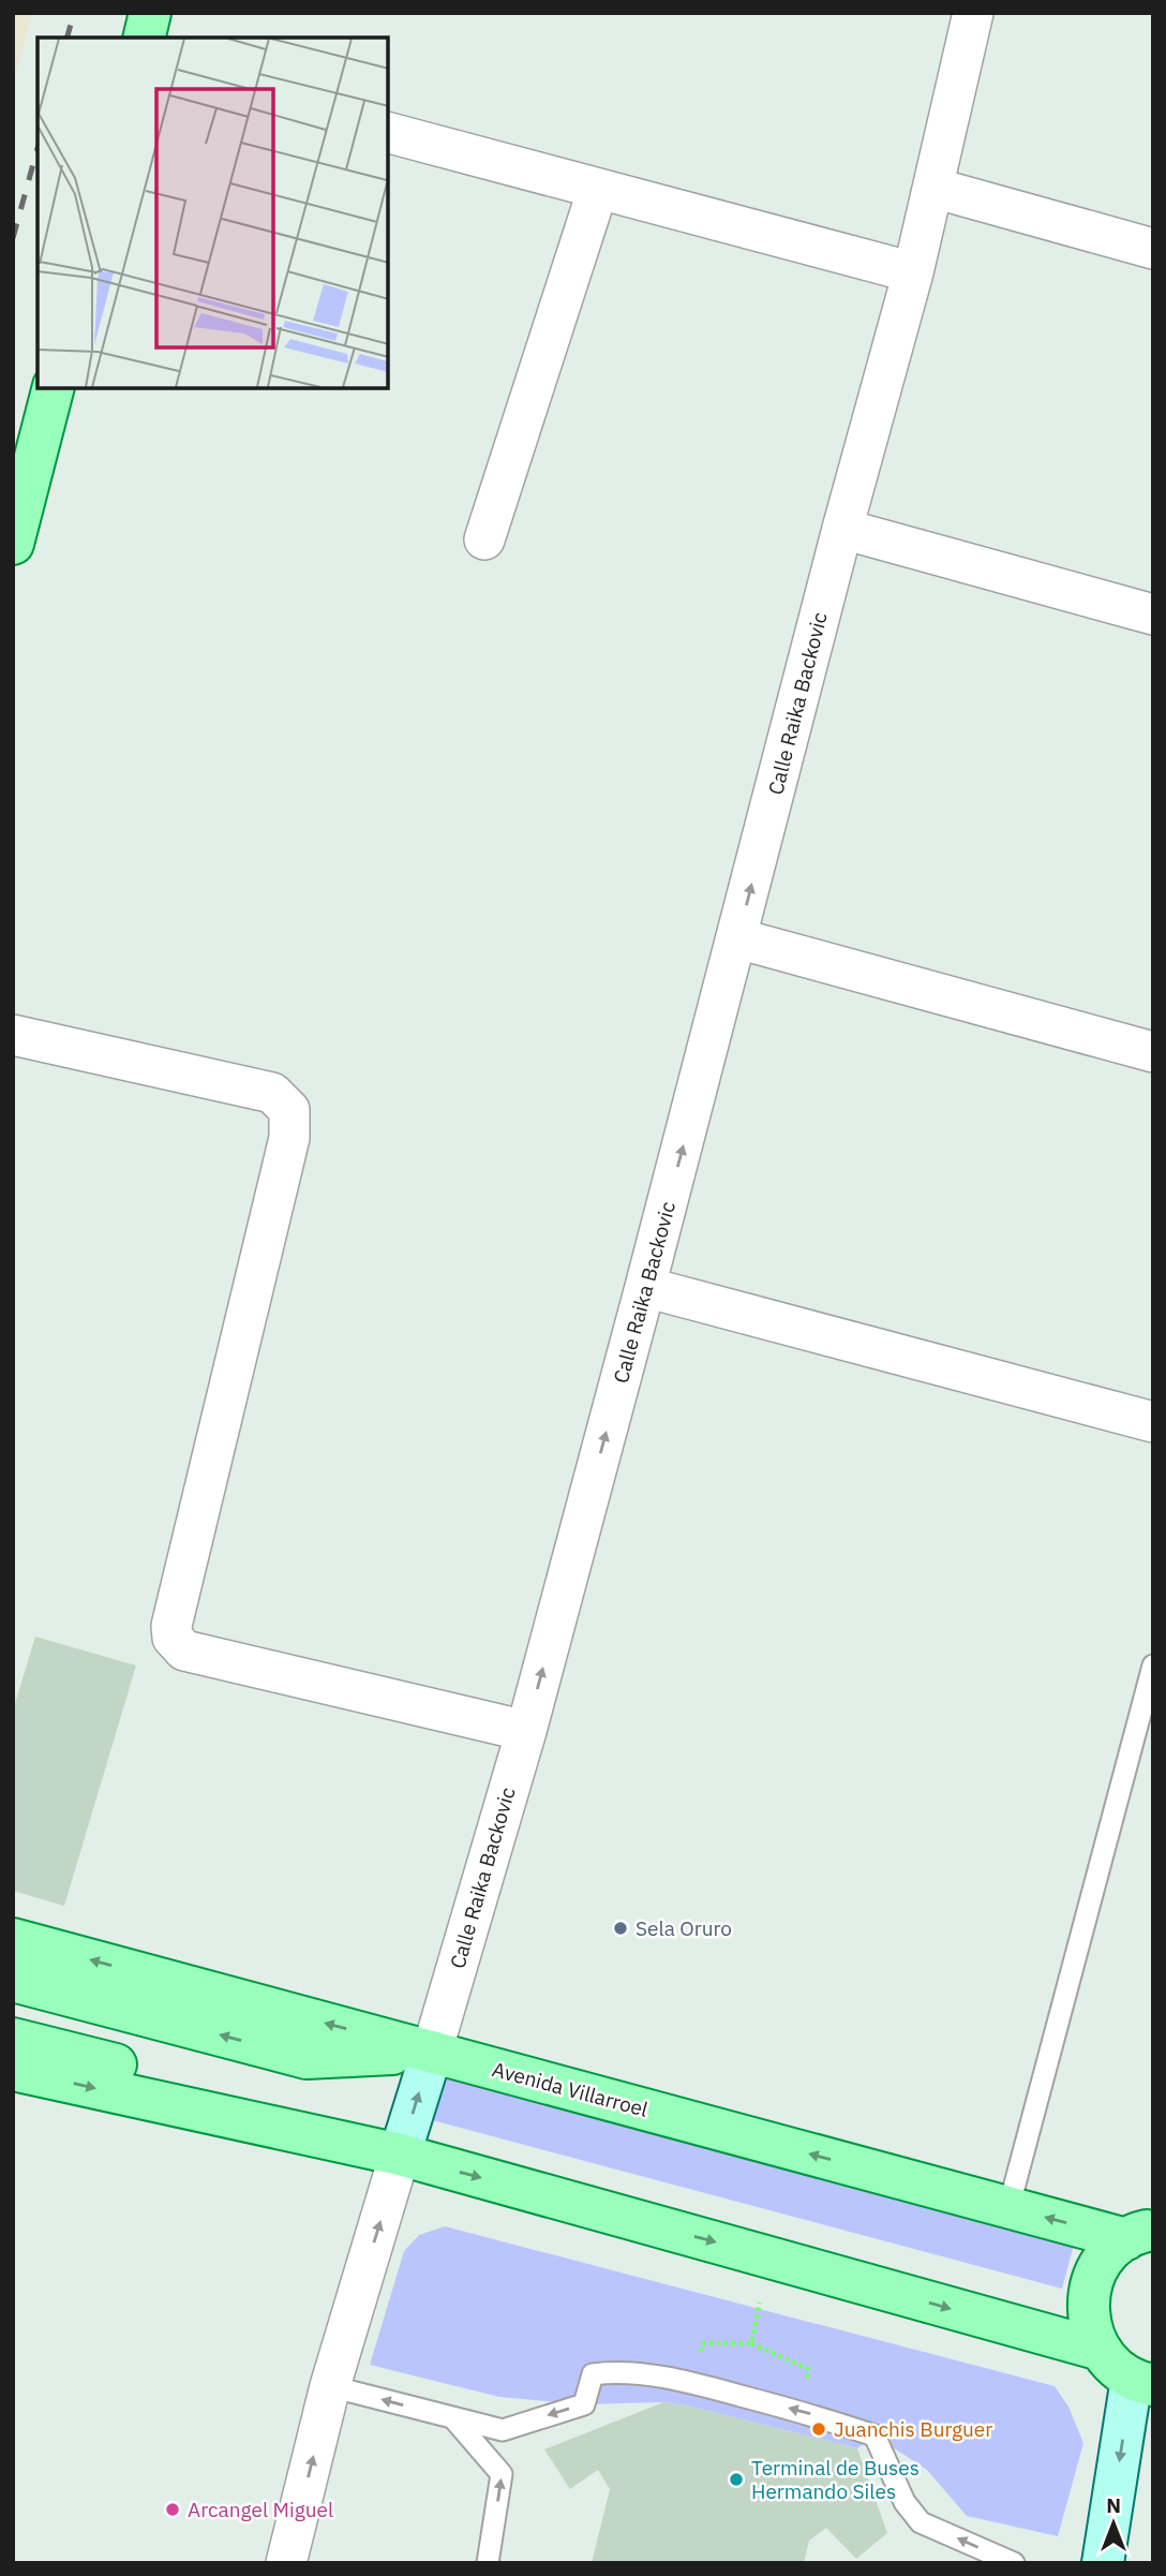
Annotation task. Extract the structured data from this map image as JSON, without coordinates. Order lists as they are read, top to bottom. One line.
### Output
{"streets":{"main road":["Calle Raika Backovic","Avenida Villarroel"]},"crossings":[["Calle Raika Backovic","Avenida Villarroel"]],"one_way":["Calle Raika Backovic"],"places":["Sela Oruro","Juanchis Burguer","Terminal de Buses Hermando Siles","Arcangel Miguel"],"north":"top"}
